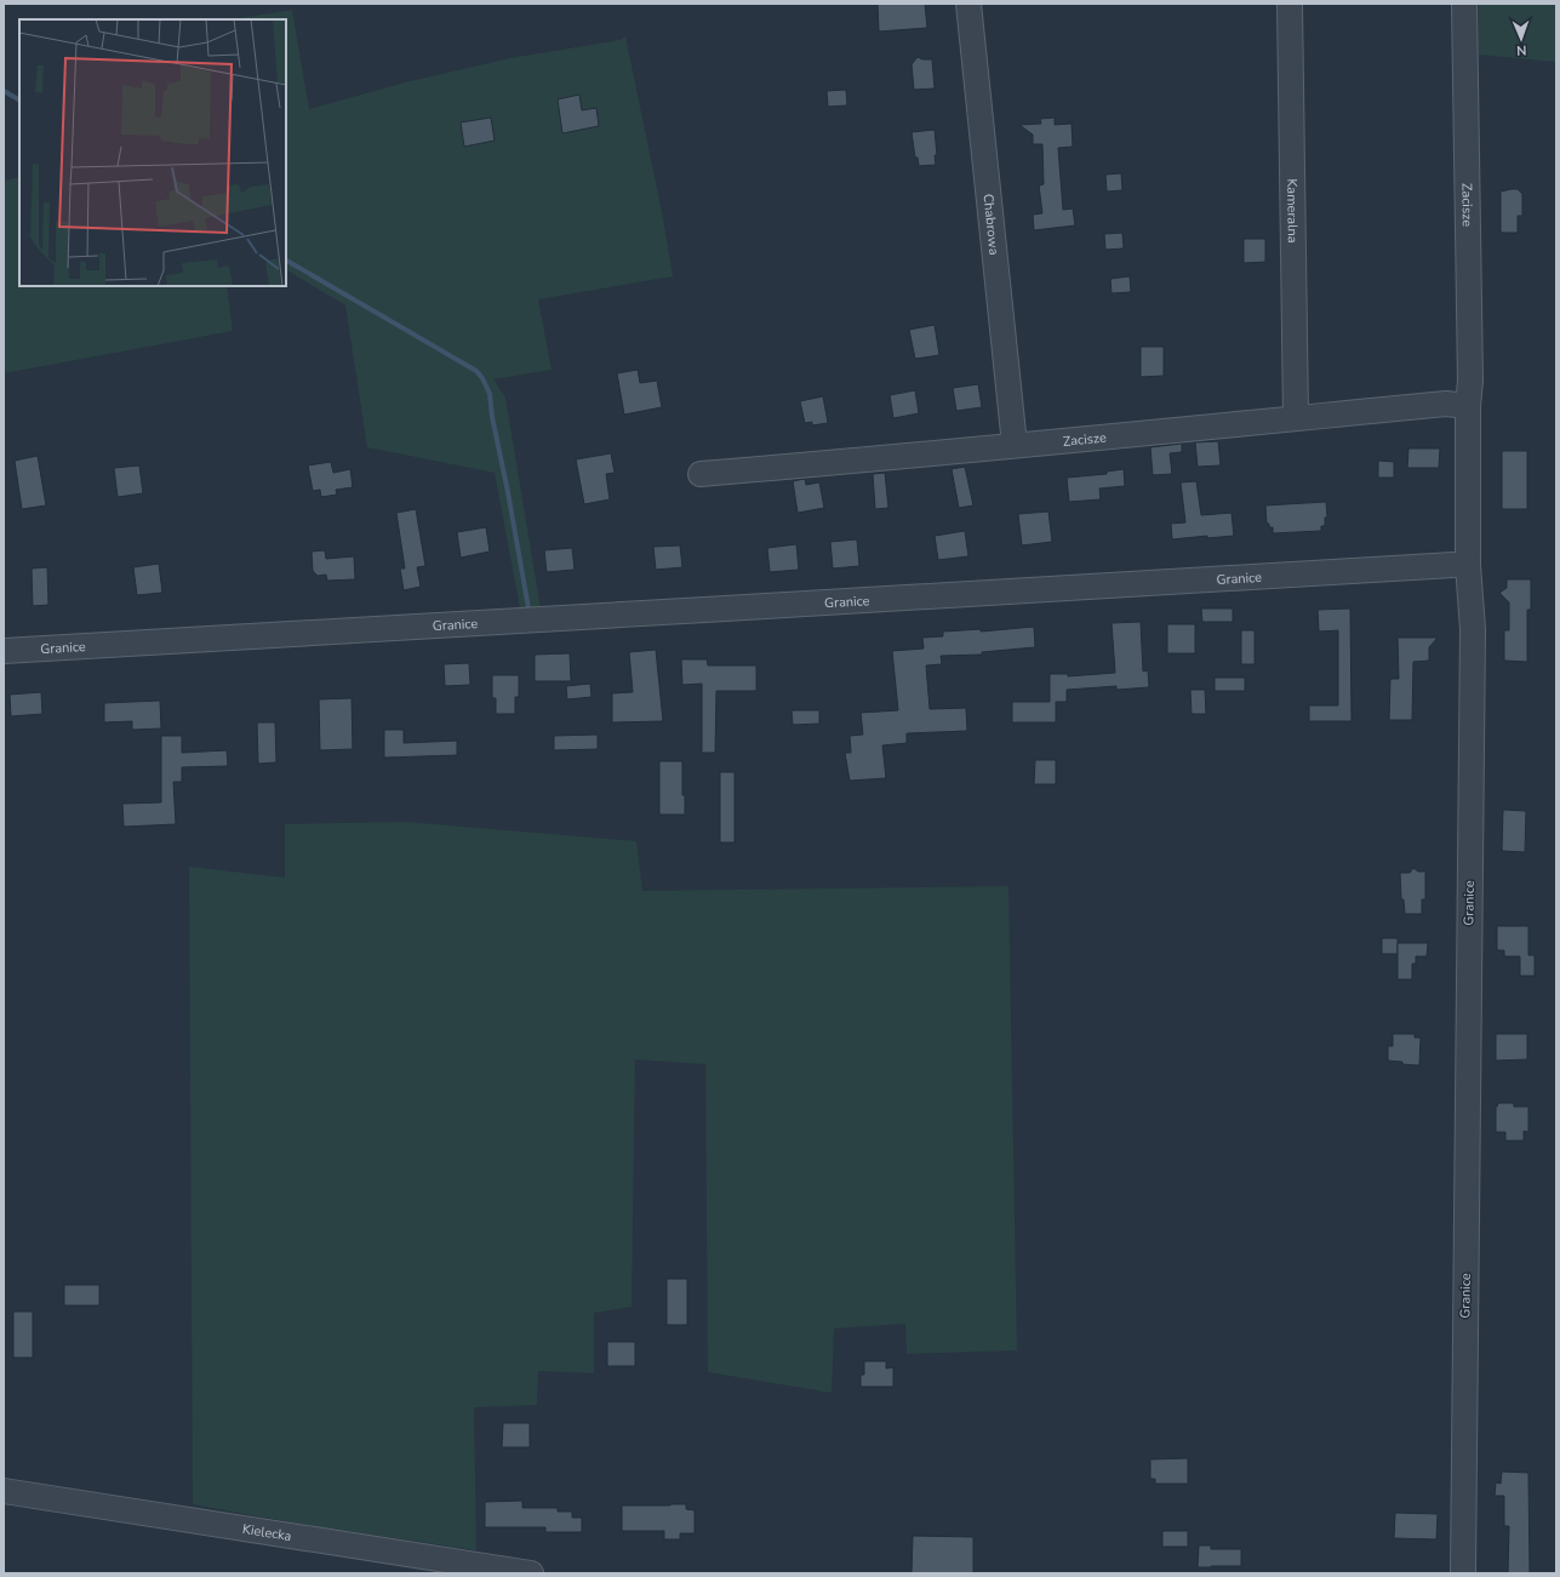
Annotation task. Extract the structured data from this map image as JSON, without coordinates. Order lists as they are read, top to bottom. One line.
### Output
{"streets":{"street":["Zacisze","Kameralna","Chabrowa","Granice","Kielecka"]},"crossings":[["Zacisze","Kameralna"],["Zacisze","Chabrowa"],["Zacisze","Granice"]],"north":"bottom"}
